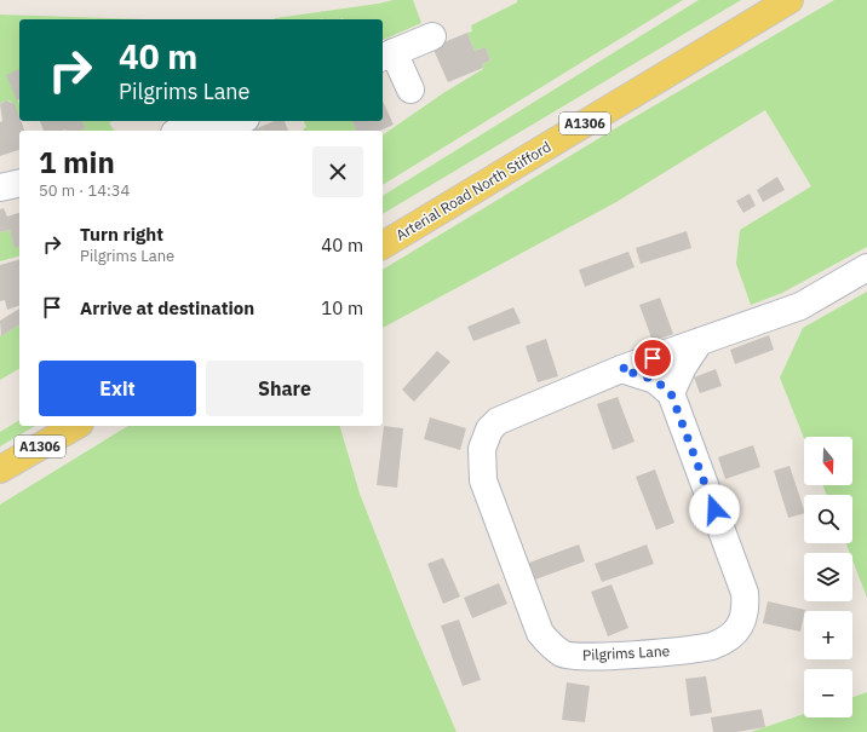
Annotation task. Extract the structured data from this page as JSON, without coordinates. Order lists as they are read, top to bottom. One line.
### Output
{"streets":{"main road":["A1306","Arterial Road North Stifford"],"street":["Pilgrims Lane"]},"north":"bottom","page":{"turn":["40 m","Pilgrims Lane"],"heading":["1 min","50 m · 14:34"],"list":[{"name":"Turn right","note":"Pilgrims Lane","value":"40 m"},{"name":"Arrive at destination","value":"10 m"}],"buttons":["Exit","Share"],"map_buttons":["+","−"]}}
